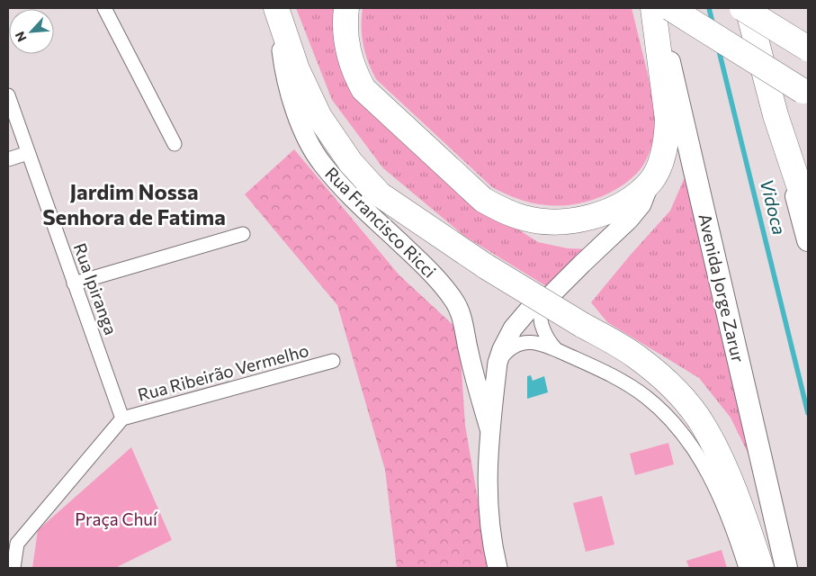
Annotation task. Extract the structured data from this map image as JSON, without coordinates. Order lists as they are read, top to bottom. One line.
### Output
{"streets":{"main road":["Avenida Jorge Zarur"],"street":["Rua Francisco Ricci","Rua Ipiranga","Rua Ribeirão Vermelho"]},"crossings":[["Rua Ipiranga","Rua Ribeirão Vermelho"]],"districts":["Jardim Nossa Senhora de Fatima"],"water":["Vidoca"],"parks":["Praça Chuí"],"north":"bottom left"}
